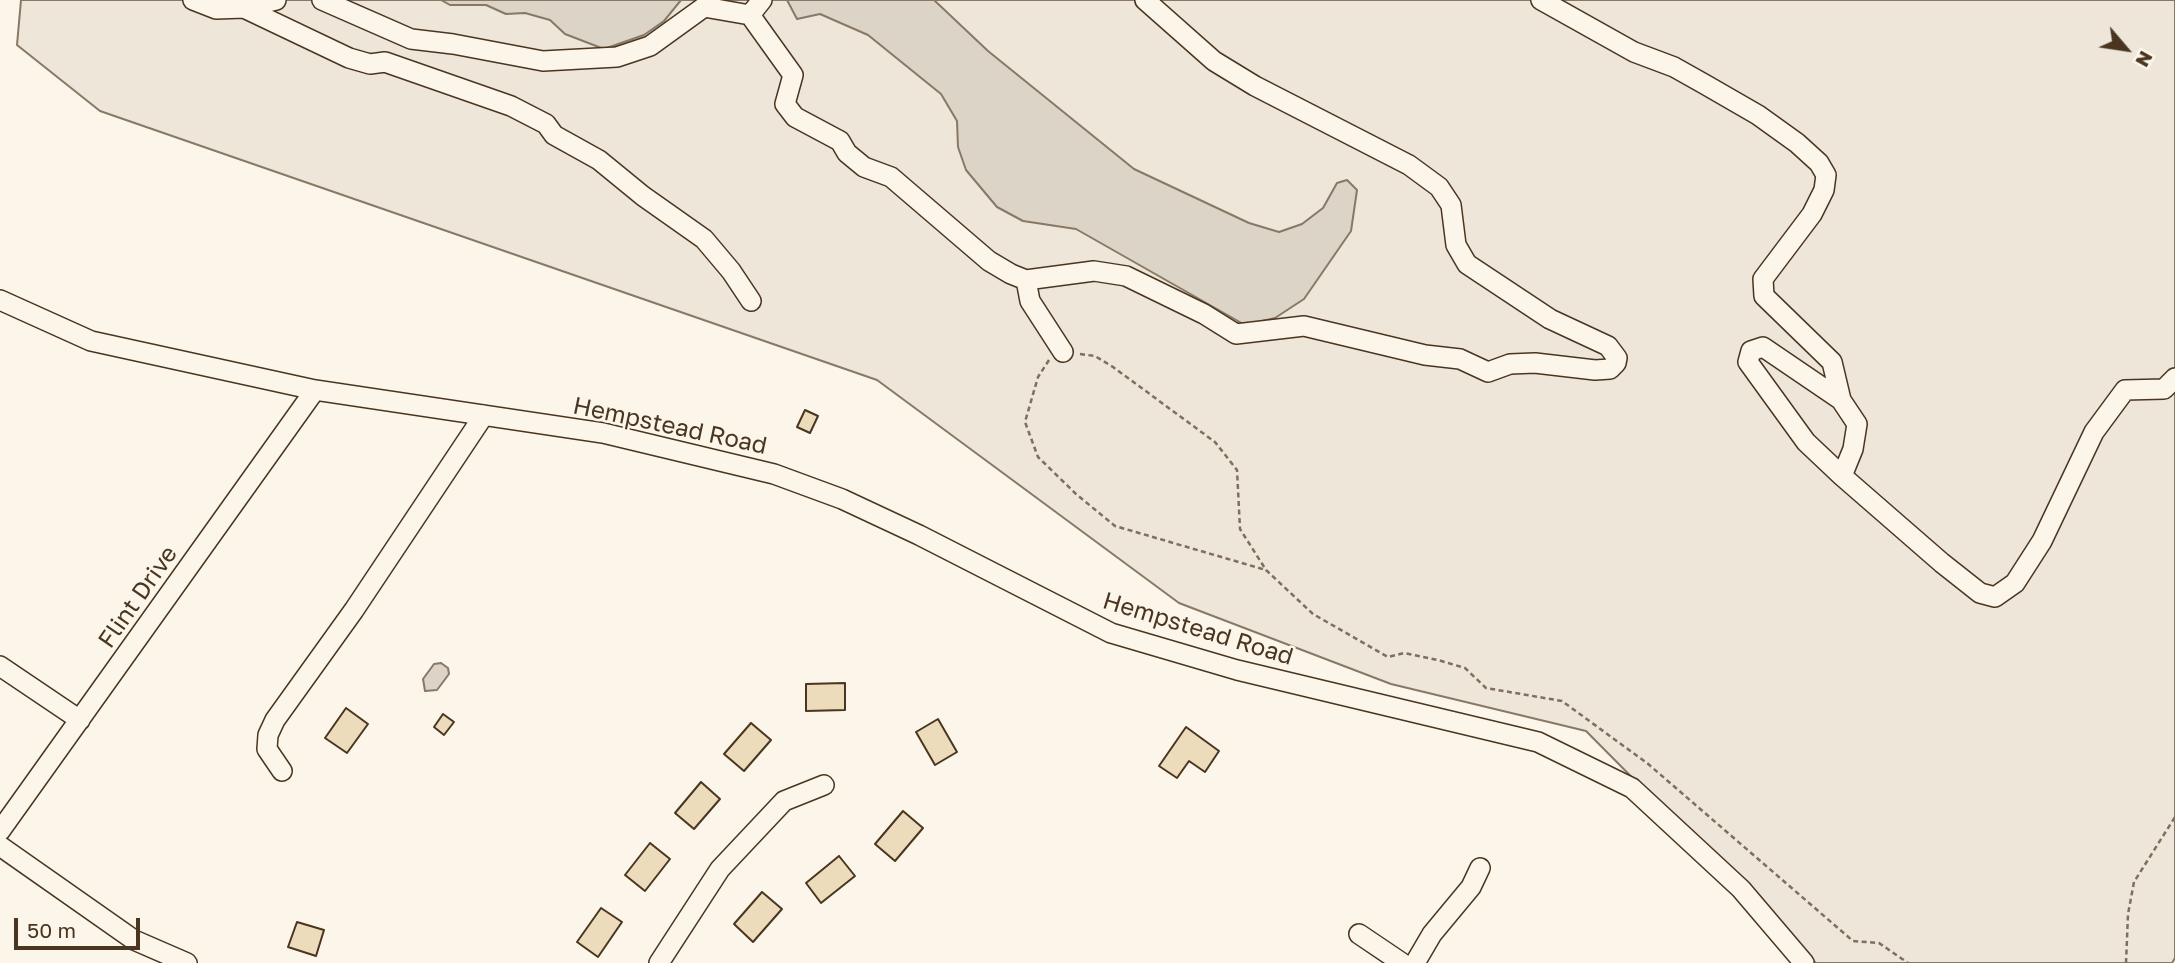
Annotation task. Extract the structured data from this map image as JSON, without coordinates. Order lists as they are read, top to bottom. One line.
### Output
{"streets":{"street":["Hempstead Road","Flint Drive"]},"crossings":[["Hempstead Road","Flint Drive"]],"scale_bar":"50 m","north":"bottom right"}
